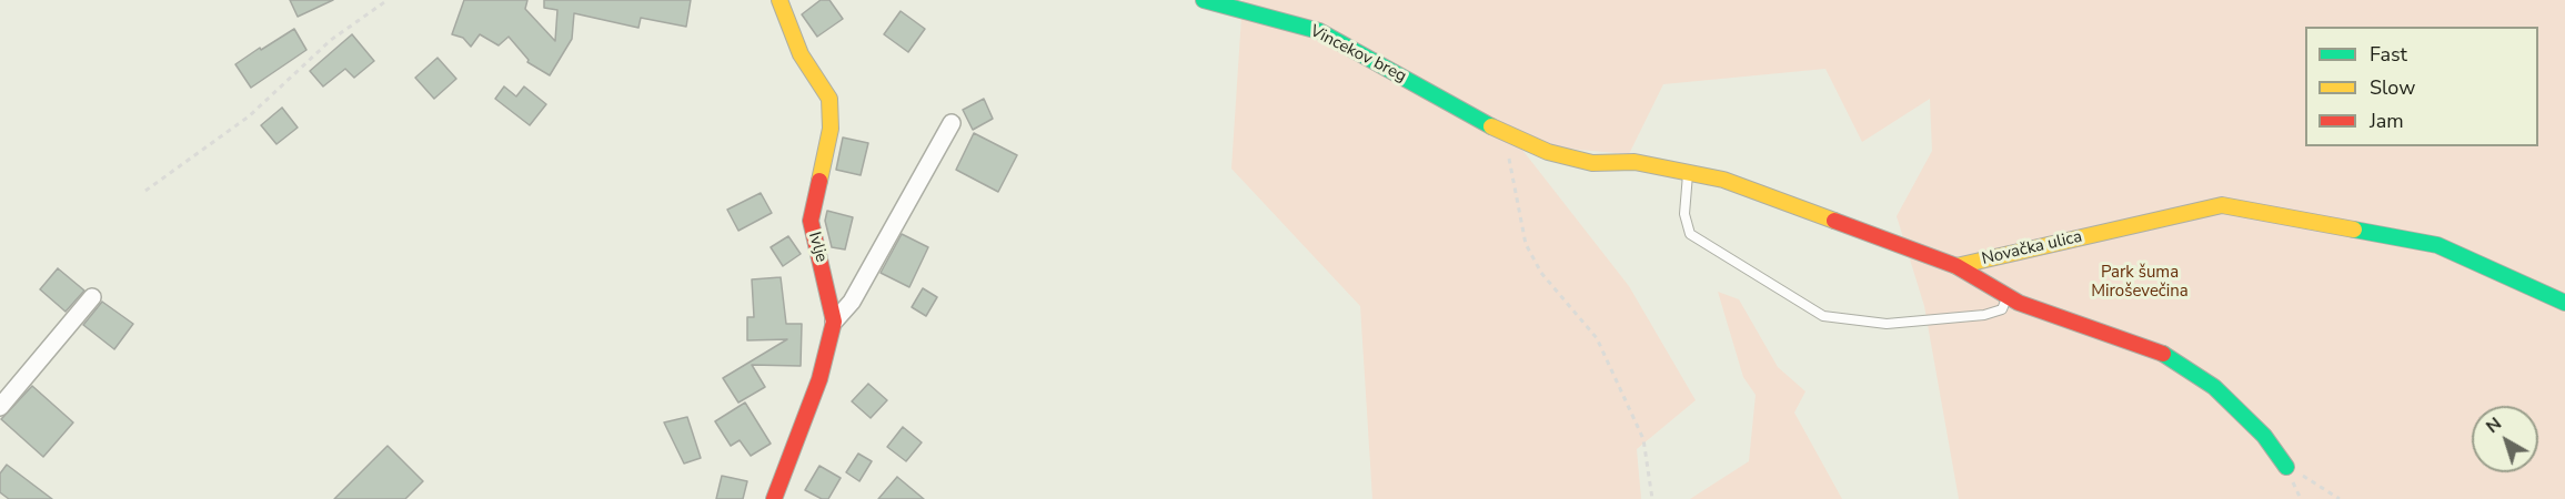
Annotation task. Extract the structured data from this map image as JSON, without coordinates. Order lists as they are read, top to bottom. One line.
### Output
{"streets":{"street":["Vincekov breg","Ivlje","Novačka ulica"]},"parks":["Park šuma Miroševečina"],"legend":["Fast","Slow","Jam"],"north":"top left"}
